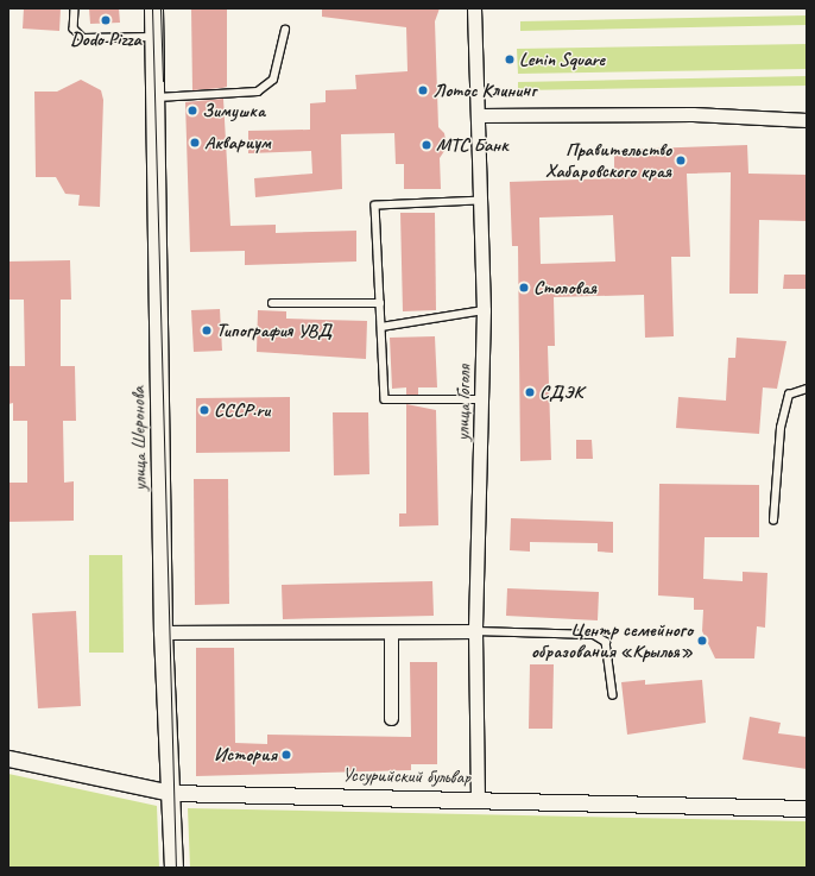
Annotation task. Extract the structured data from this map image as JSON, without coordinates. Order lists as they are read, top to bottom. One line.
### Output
{"streets":{"main road":["улица Шеронова"],"street":["улица Гоголя","Уссурийский бульвар"]},"crossings":[["улица Гоголя","Уссурийский бульвар"],["улица Шеронова","Уссурийский бульвар"]],"places":["Dodo Pizza","Lenin Square","Лотос Клининг","Зимушка","Аквариум","МТС Банк","Правительство Хабаровского края","Столовая","Типография УВД","СДЭК","СССР.ru","Центр семейного образования «Крылья»","История"]}
